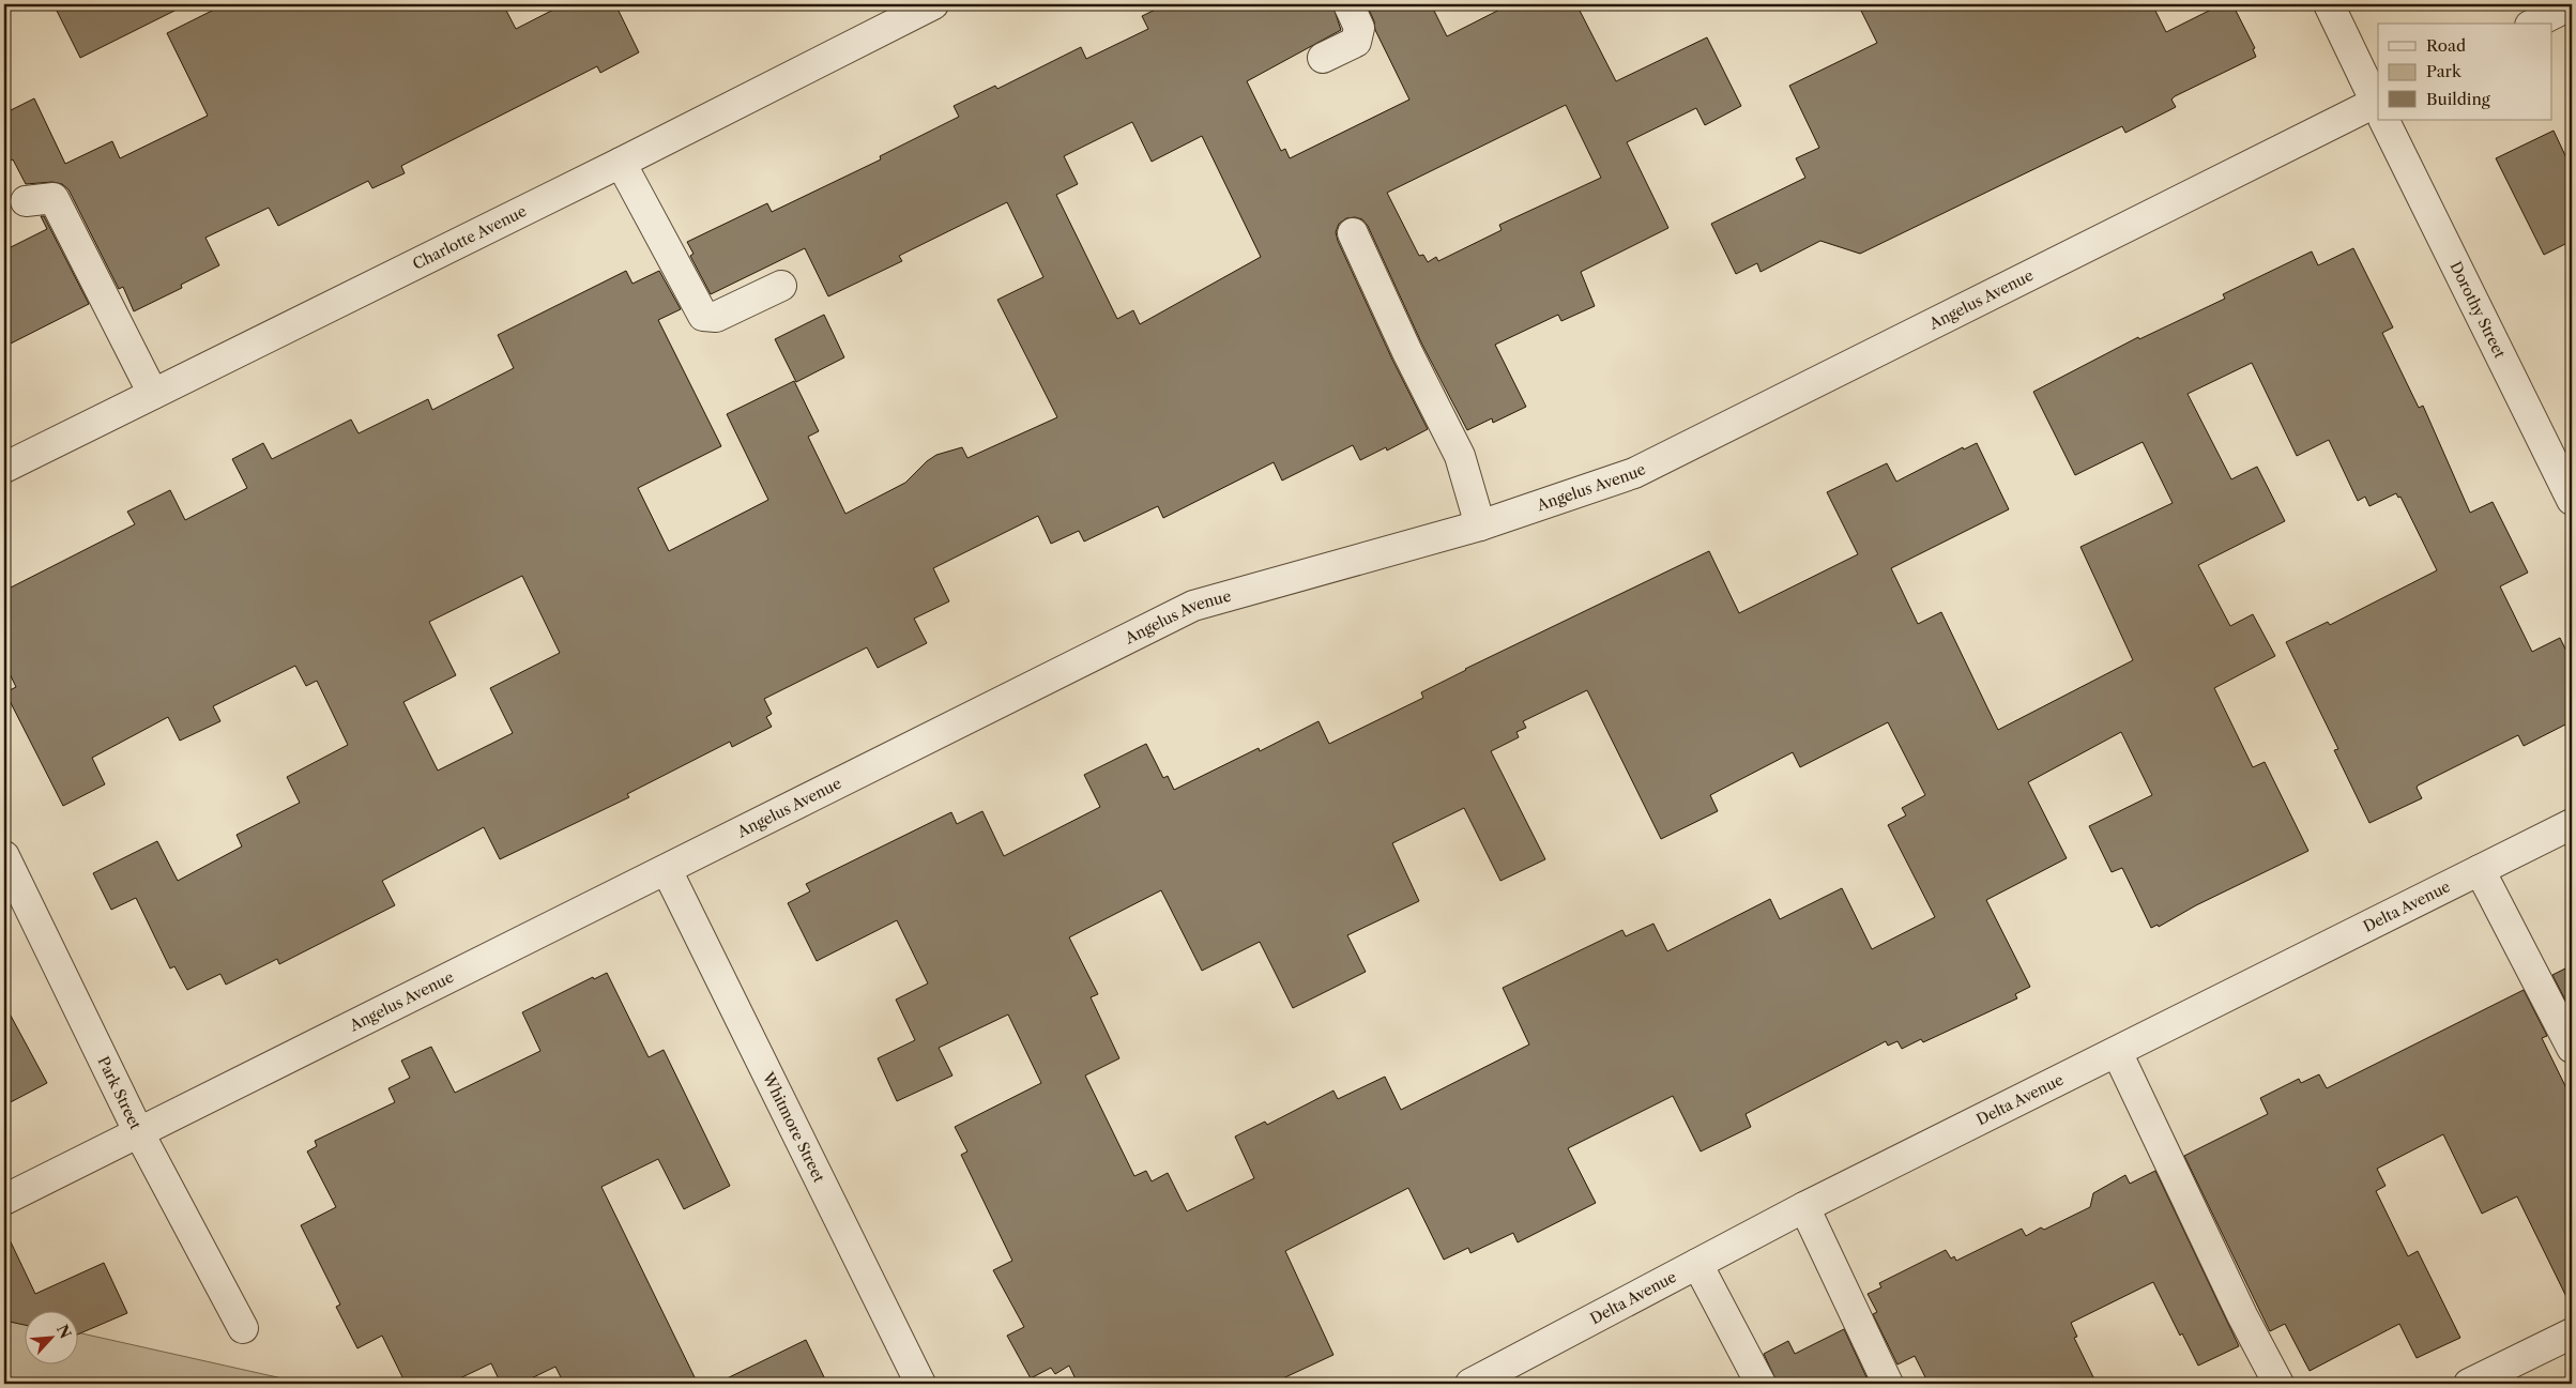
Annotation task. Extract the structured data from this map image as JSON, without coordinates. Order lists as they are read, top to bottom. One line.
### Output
{"streets":{"street":["Charlotte Avenue","Angelus Avenue","Dorothy Street","Delta Avenue","Park Street","Whitmore Street"]},"crossings":[["Angelus Avenue","Park Street"],["Angelus Avenue","Whitmore Street"]],"legend":["Road","Park","Building"],"north":"top right"}
